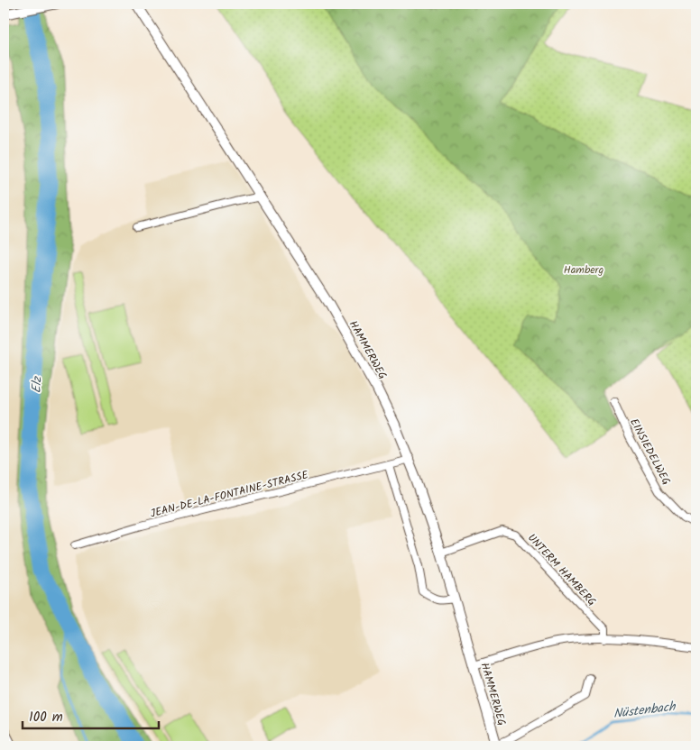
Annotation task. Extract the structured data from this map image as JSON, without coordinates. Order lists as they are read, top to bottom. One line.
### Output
{"streets":{"street":["HAMMERWEG","EINSIEDELWEG","JEAN-DE-LA-FONTAINE-STRASSE","UNTERM HAMBERG"]},"crossings":[["HAMMERWEG","JEAN-DE-LA-FONTAINE-STRASSE"],["HAMMERWEG","UNTERM HAMBERG"]],"water":["Elz","Nüstenbach"],"parks":["Hamberg"],"scale_bar":"100 m"}
